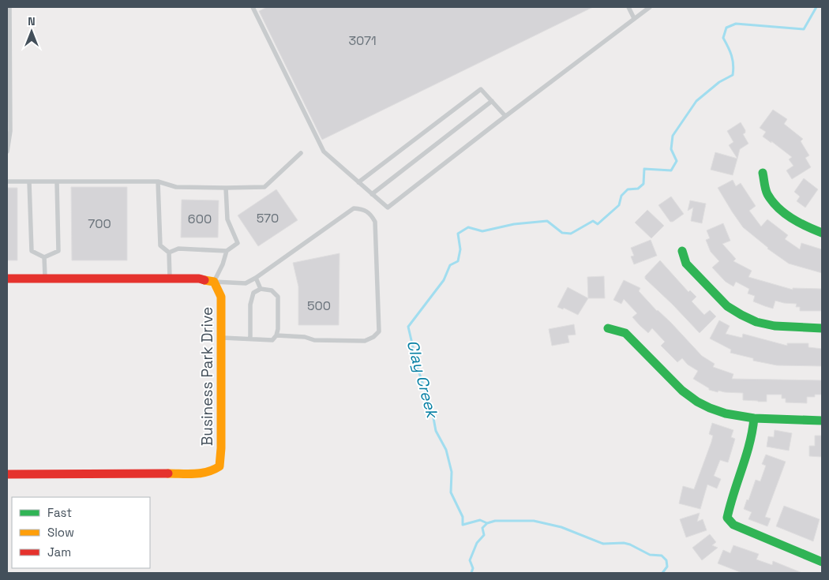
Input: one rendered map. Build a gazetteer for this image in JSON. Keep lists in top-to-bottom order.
{
  "streets": {
    "street": ["Business Park Drive"]
  },
  "water": ["Clay Creek"],
  "house_numbers": [
    "3071",
    "570",
    "600",
    "700",
    "500"
  ],
  "legend": ["Fast", "Slow", "Jam"],
  "north": "top"
}
